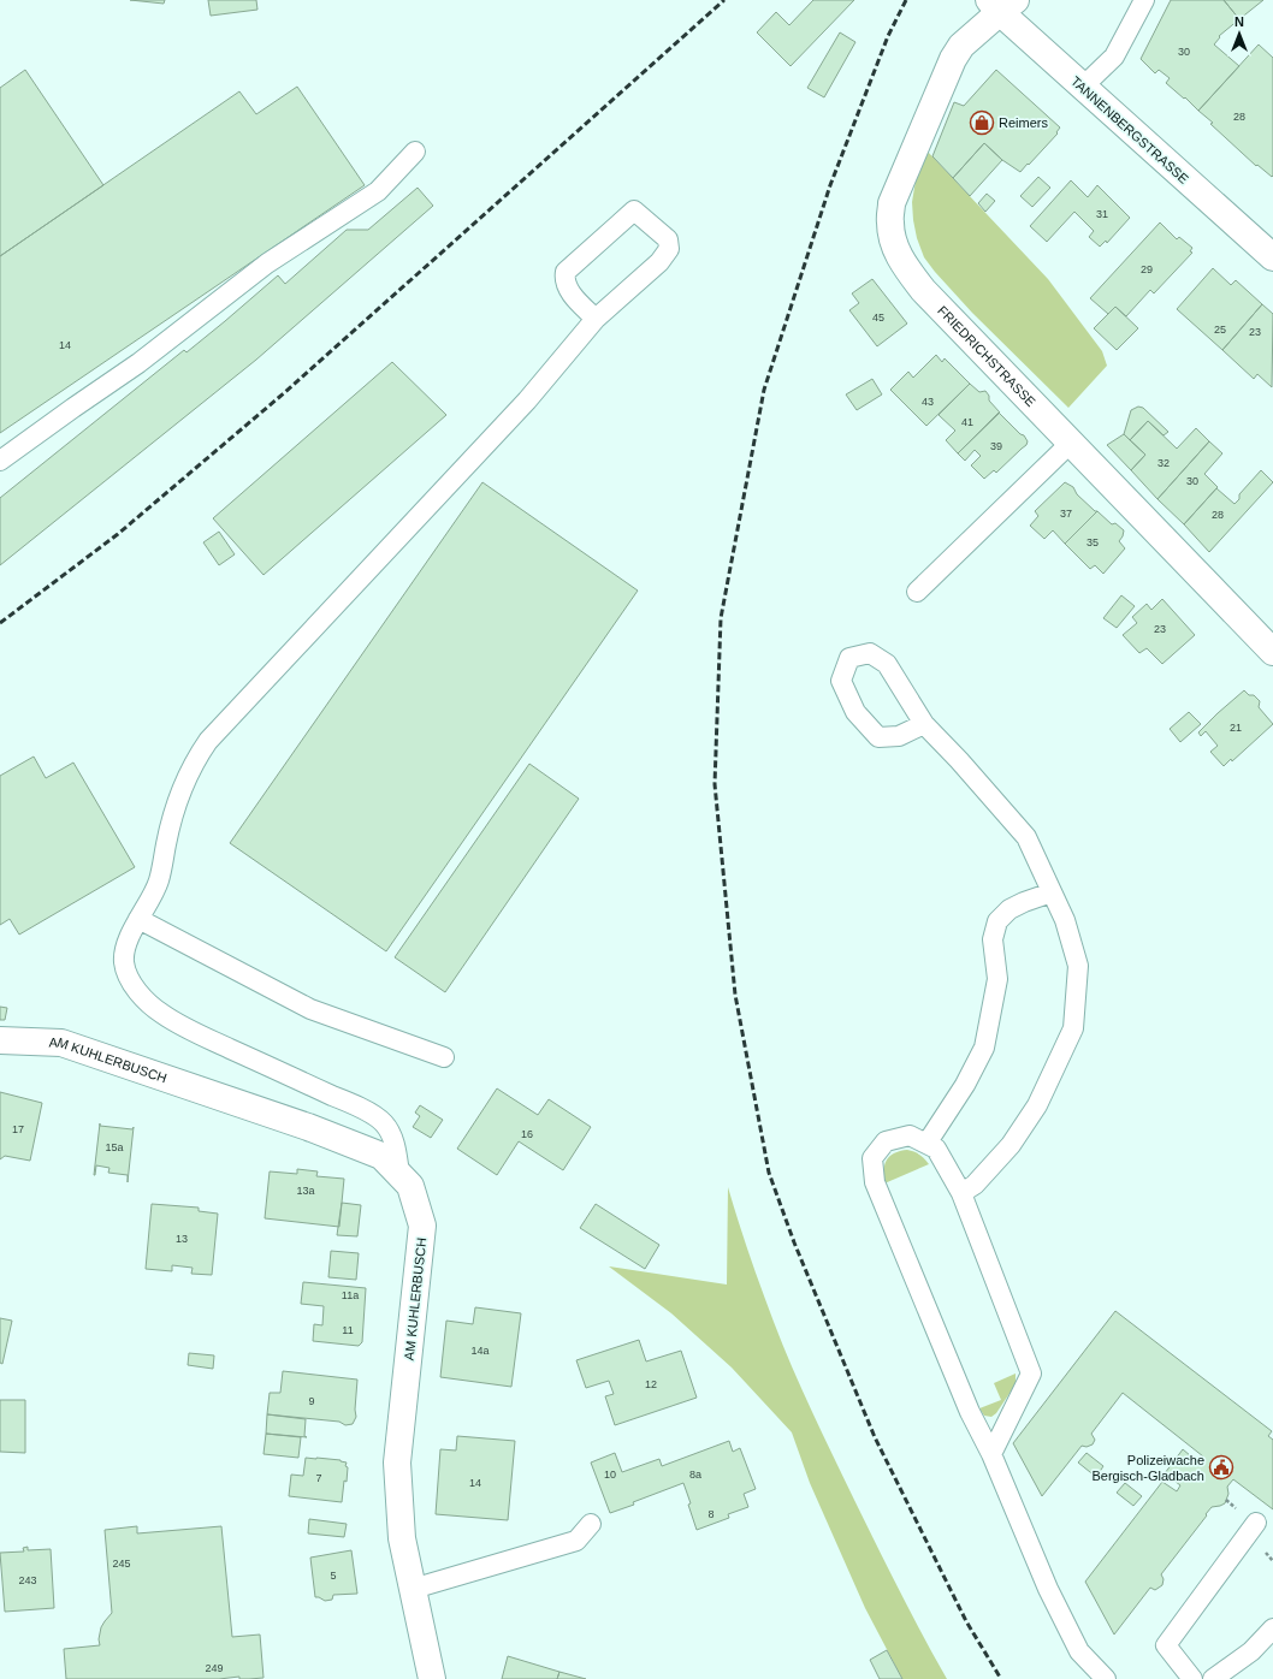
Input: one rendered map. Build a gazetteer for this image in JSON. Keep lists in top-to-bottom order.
{
  "streets": {
    "street": ["TANNENBERGSTRASSE", "FRIEDRICHSTRASSE", "AM KUHLERBUSCH"]
  },
  "crossings": [
    ["TANNENBERGSTRASSE", "FRIEDRICHSTRASSE"]
  ],
  "places": {
    "shop": ["Reimers"],
    "public building": ["Polizeiwache Bergisch-Gladbach"]
  },
  "house_numbers": [
    "30",
    "28",
    "31",
    "29",
    "45",
    "25",
    "23",
    "14",
    "43",
    "41",
    "39",
    "32",
    "30",
    "37",
    "28",
    "35",
    "23",
    "21",
    "17",
    "16",
    "15a",
    "13a",
    "13",
    "11a",
    "11",
    "14a",
    "12",
    "9",
    "10",
    "8a",
    "7",
    "14",
    "8",
    "245",
    "5",
    "243",
    "249"
  ],
  "north": "top"
}
